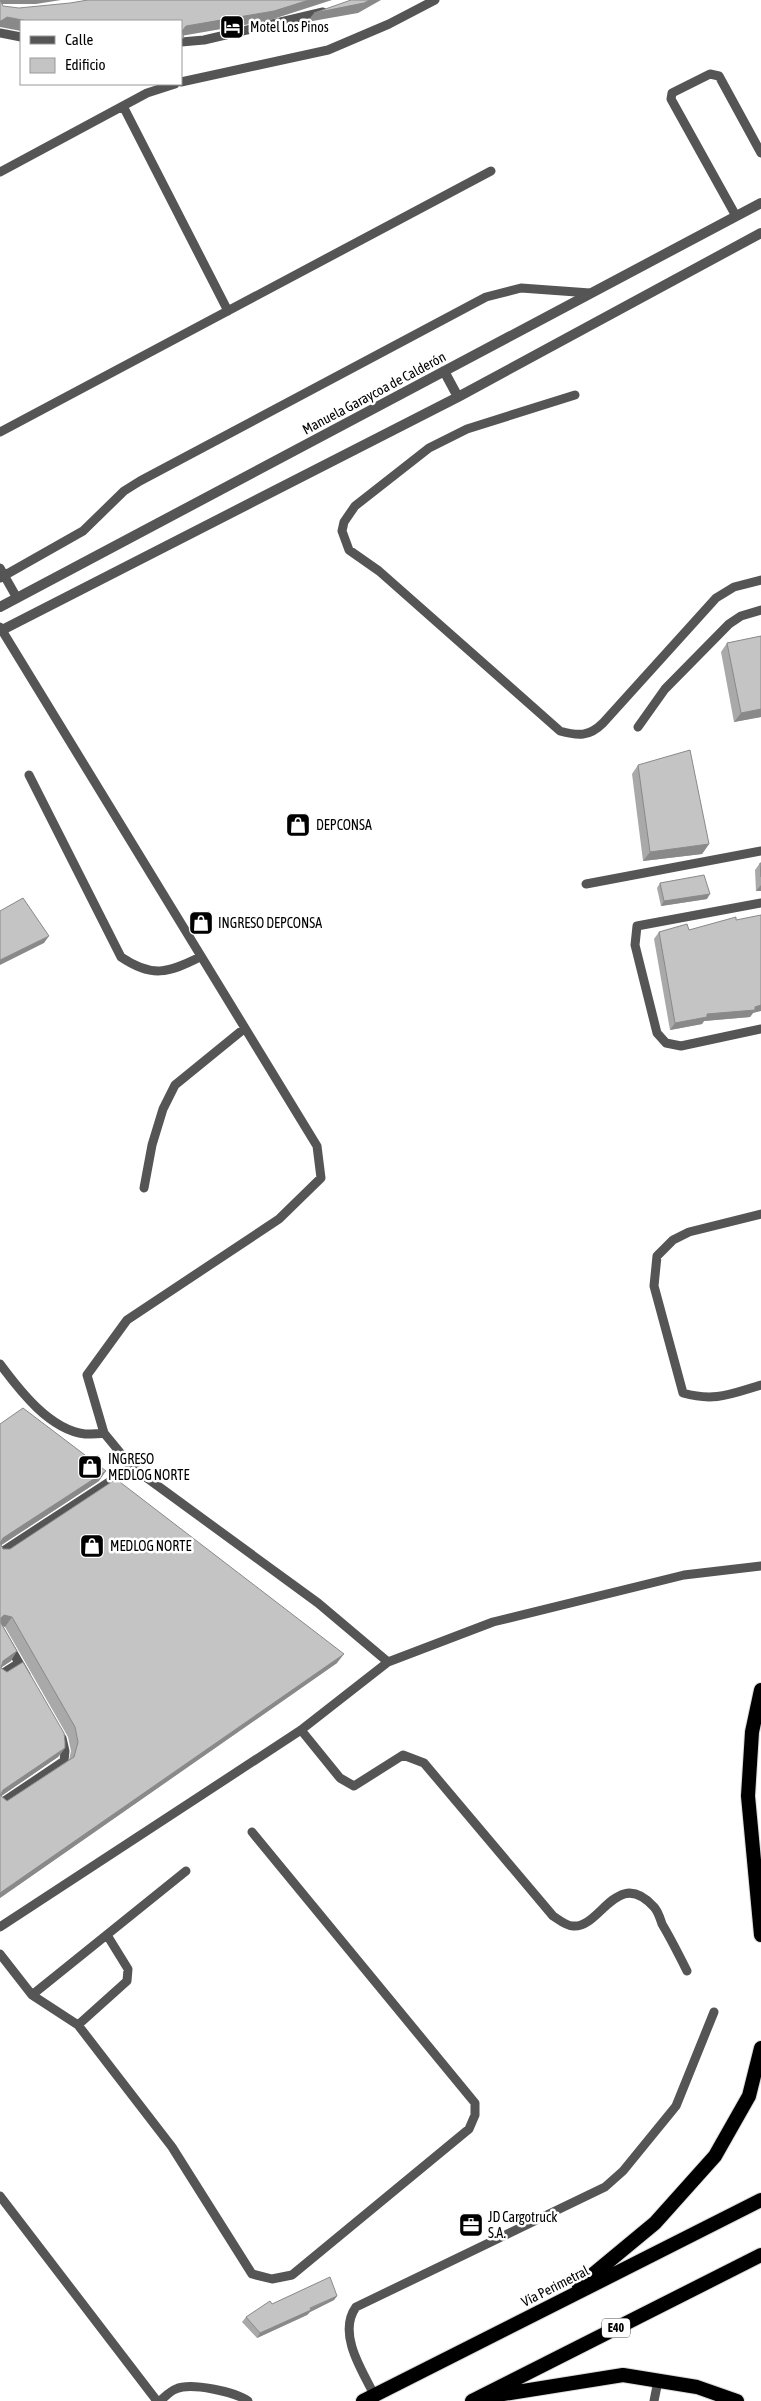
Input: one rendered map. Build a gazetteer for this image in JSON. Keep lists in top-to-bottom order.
{
  "streets": {
    "highway": ["Vía Perimetral", "E40"],
    "street": ["Manuela Garaycoa de Calderón"]
  },
  "places": {
    "hotel": ["Motel Los Pinos"],
    "shop": [
      "DEPCONSA",
      "INGRESO DEPCONSA",
      "INGRESO MEDLOG NORTE",
      "MEDLOG NORTE"
    ],
    "office": ["JD Cargotruck S.A."]
  },
  "legend": ["Calle", "Edificio"]
}
